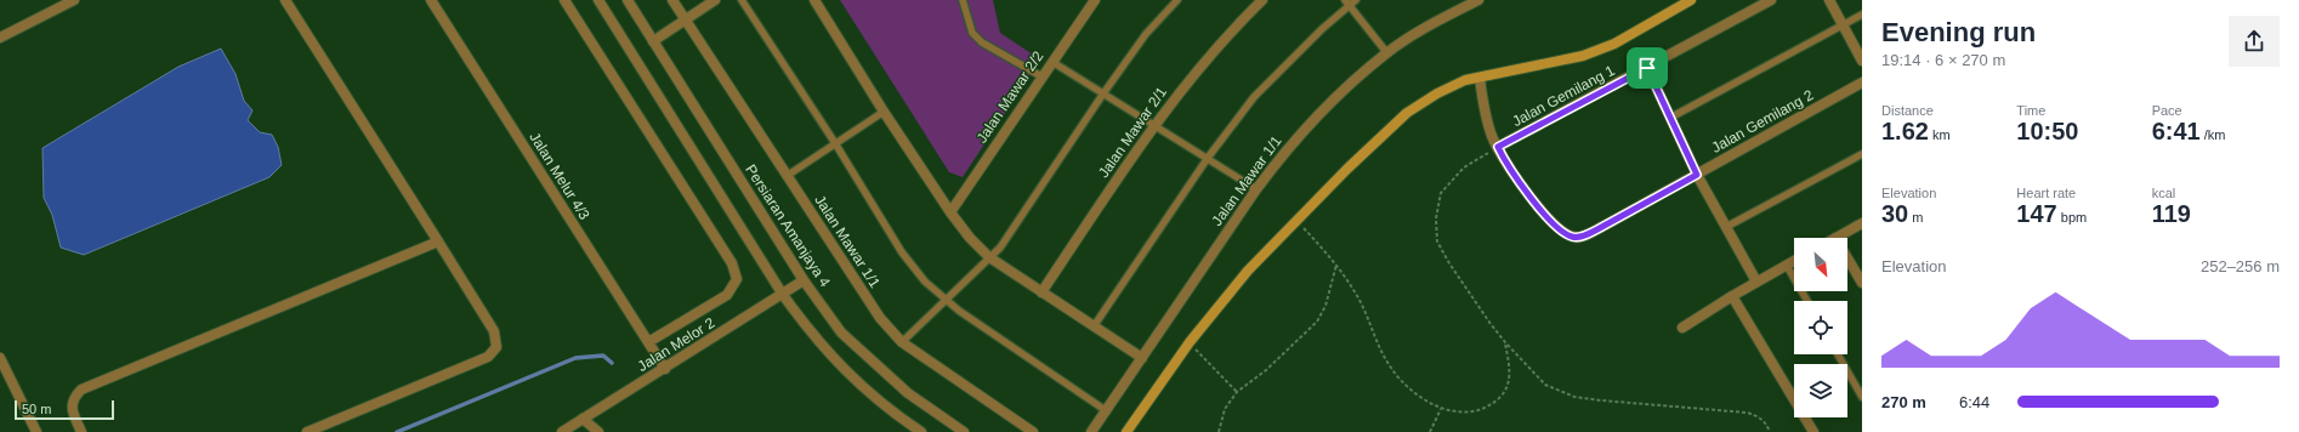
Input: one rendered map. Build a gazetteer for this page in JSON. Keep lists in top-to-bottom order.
{
  "streets": {
    "street": [
      "Jalan Gemilang 1",
      "Jalan Mawar 2/2",
      "Jalan Gemilang 2",
      "Jalan Mawar 2/1",
      "Jalan Melur 4/3",
      "Jalan Mawar 1/1",
      "Persiaran Amanjaya 4",
      "Jalan Melor 2"
    ]
  },
  "crossings": [
    ["Jalan Gemilang 1", "Jalan Gemilang 2"],
    ["Jalan Melur 4/3", "Jalan Melor 2"],
    ["Persiaran Amanjaya 4", "Jalan Melor 2"]
  ],
  "scale_bar": "50 m",
  "north": "bottom right",
  "page": {
    "heading": ["Evening run", "19:14 · 6 × 270 m"],
    "stats": [
      ["Distance", "1.62 km"],
      ["Time", "10:50"],
      ["Pace", "6:41 /km"],
      ["Elevation", "30 m"],
      ["Heart rate", "147 bpm"],
      ["kcal", "119"]
    ],
    "chart": ["Elevation", "252–256 m"],
    "list": [
      {
        "name": "270 m",
        "note": "6:44"
      }
    ],
    "scale": "50 m"
  }
}
